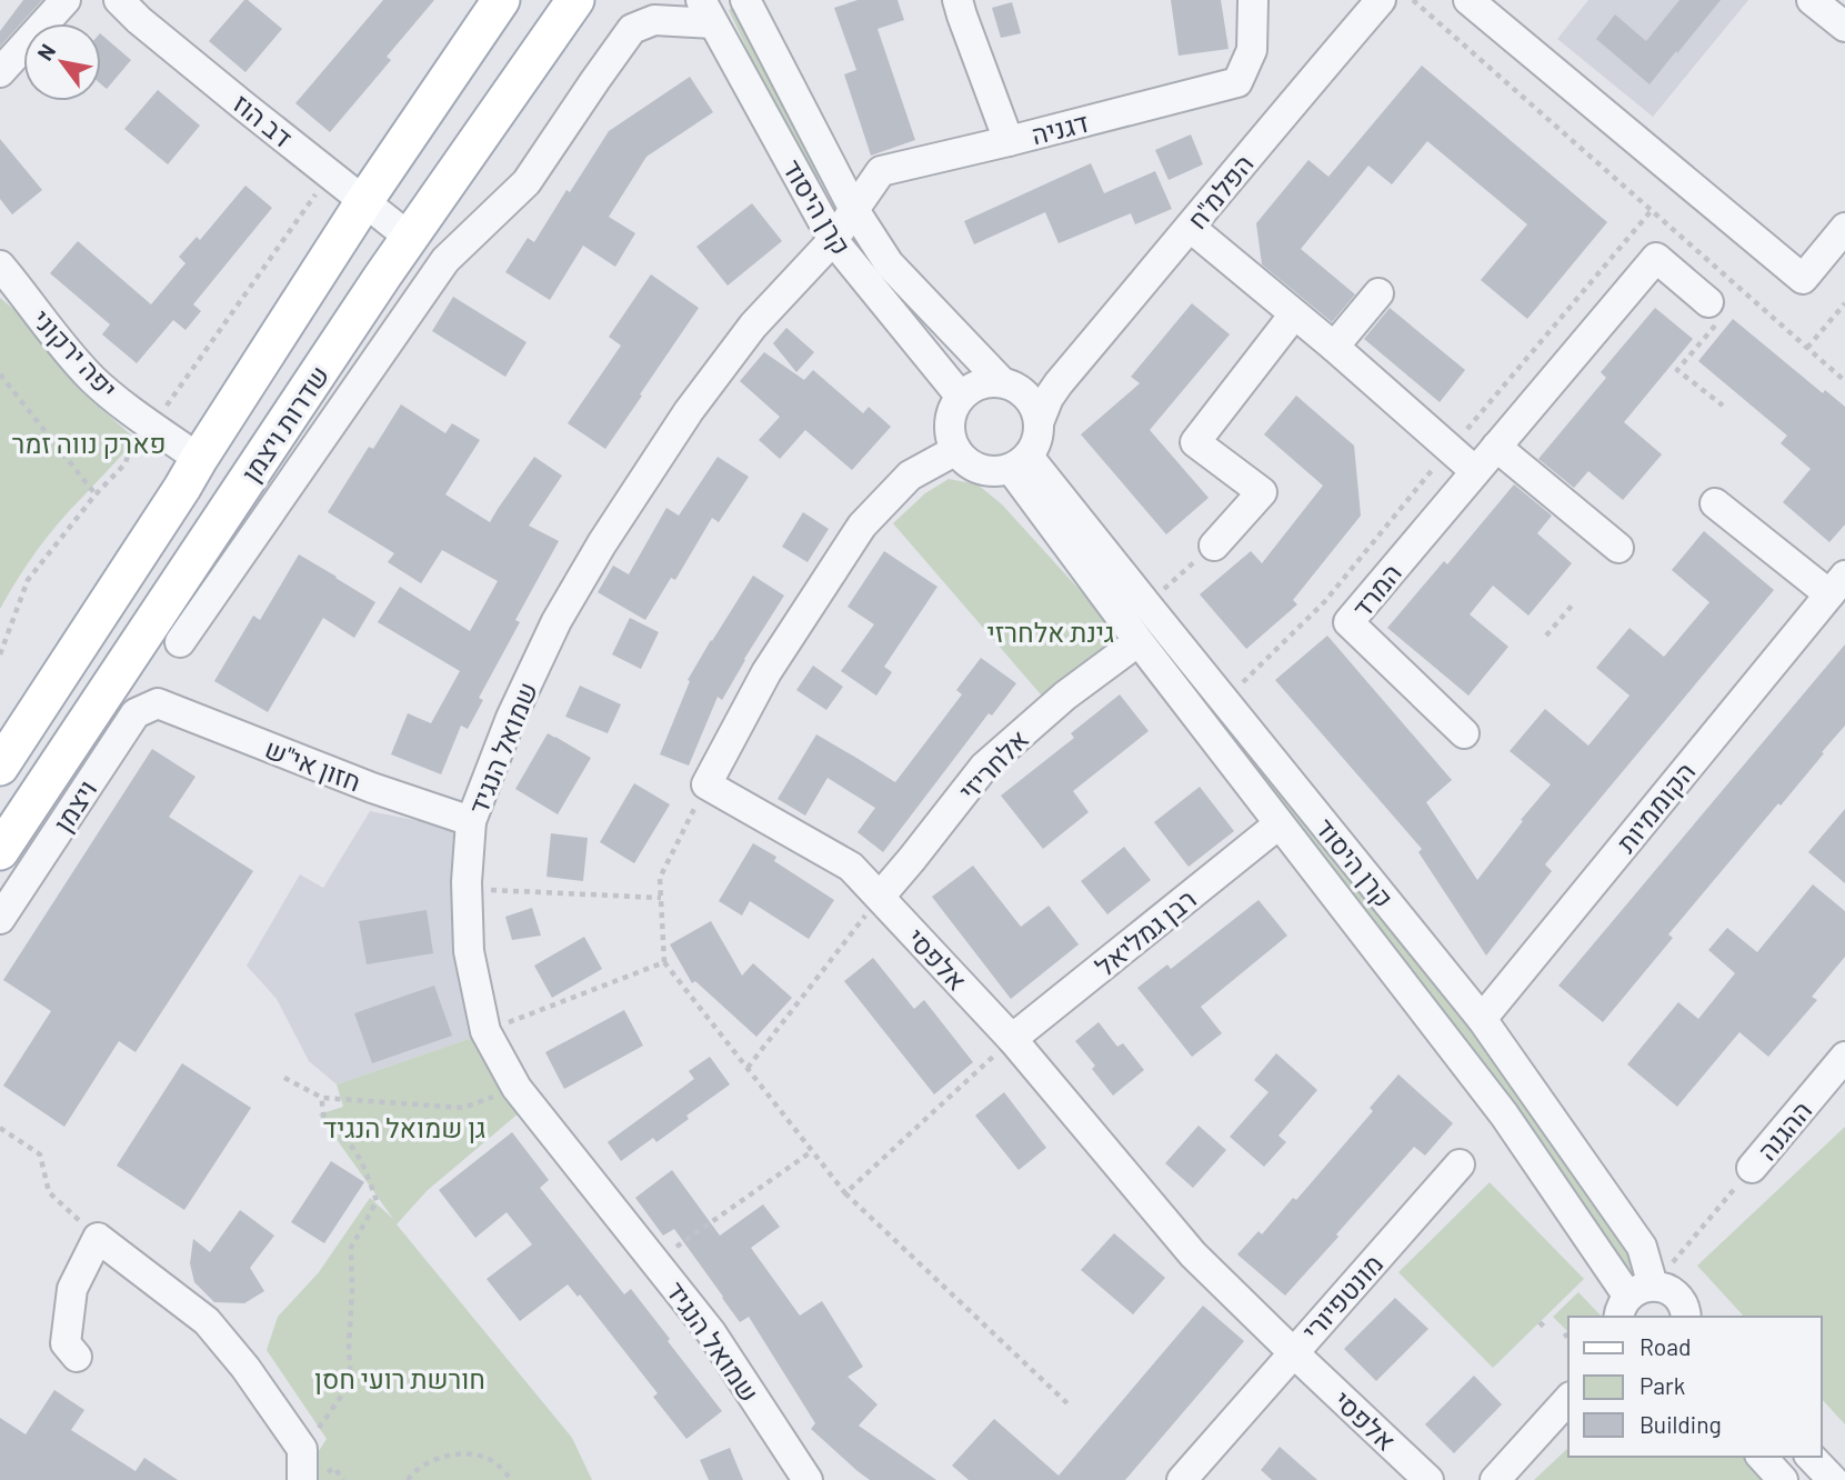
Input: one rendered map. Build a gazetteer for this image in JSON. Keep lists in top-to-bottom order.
{
  "streets": {
    "main road": ["שדרות ויצמן"],
    "street": [
      "דב הוז",
      "דגניה",
      "הפלמ\"ח",
      "קרן היסוד",
      "יפה ירקוני",
      "המרד",
      "שמואל הנגיד",
      "חזון אי\"ש",
      "אלחריזי",
      "ויצמן",
      "הקוממיות",
      "רבן גמליאל",
      "אלפסי",
      "ההגנה",
      "מונטפיורי"
    ]
  },
  "crossings": [
    ["דב הוז", "שדרות ויצמן"],
    ["דגניה", "קרן היסוד"],
    ["דגניה", "שמואל הנגיד"],
    ["הפלמ\"ח", "קרן היסוד"],
    ["קרן היסוד", "שמואל הנגיד"],
    ["קרן היסוד", "הקוממיות"],
    ["קרן היסוד", "רבן גמליאל"],
    ["יפה ירקוני", "שדרות ויצמן"],
    ["שמואל הנגיד", "חזון אי\"ש"],
    ["חזון אי\"ש", "ויצמן"],
    ["אלחריזי", "אלפסי"],
    ["רבן גמליאל", "אלפסי"],
    ["אלפסי", "מונטפיורי"]
  ],
  "parks": [
    "פארק נווה זמר",
    "גינת אלחרזי",
    "גן שמואל הנגיד",
    "חורשת רועי חסן"
  ],
  "legend": ["Road", "Park", "Building"],
  "north": "top left"
}
